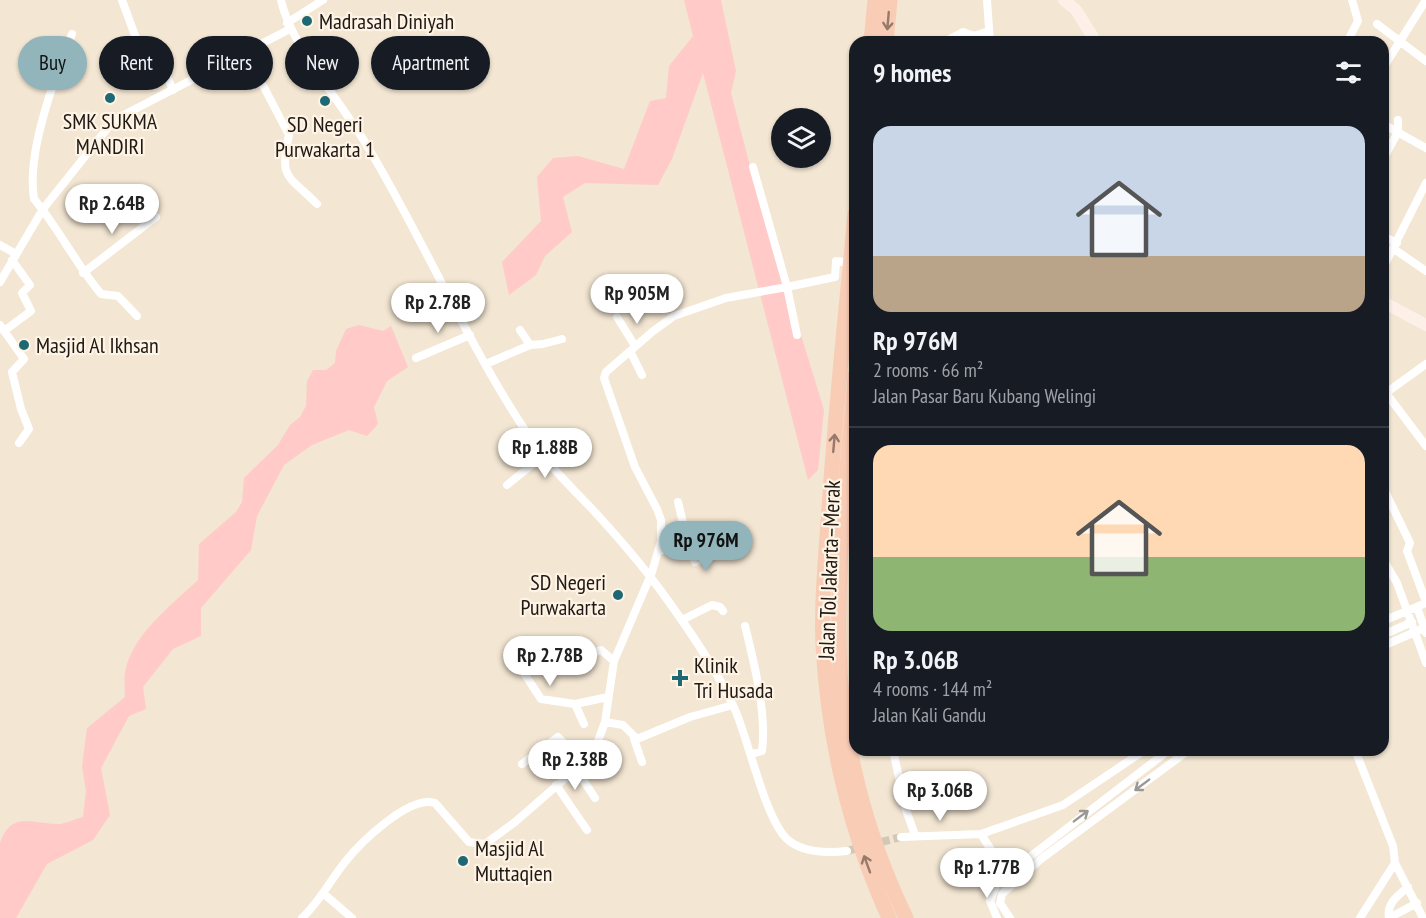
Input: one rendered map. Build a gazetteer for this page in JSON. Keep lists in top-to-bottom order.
{
  "streets": {
    "highway": ["Jalan Tol Jakarta–Merak"]
  },
  "places": {
    "other": [
      "Madrasah Diniyah",
      "SMK SUKMA MANDIRI",
      "SD Negeri Purwakarta 1",
      "Masjid Al Ikhsan",
      "SD Negeri Purwakarta",
      "Masjid Al Muttaqien"
    ],
    "health": ["Klinik Tri Husada"]
  },
  "page": {
    "chip": [
      "Buy",
      "Rent",
      "Filters",
      "New",
      "Apartment"
    ],
    "heading": "9 homes",
    "list": [
      {
        "name": "Rp 976M",
        "note": "2 rooms · 66 m² · Jalan Pasar Baru Kubang Welingi"
      },
      {
        "name": "Rp 3.06B",
        "note": "4 rooms · 144 m² · Jalan Kali Gandu"
      }
    ],
    "price": [
      "Rp 2.64B",
      "Rp 905M",
      "Rp 2.78B",
      "Rp 1.88B",
      "Rp 976M",
      "Rp 2.78B",
      "Rp 2.38B",
      "Rp 3.06B",
      "Rp 1.77B"
    ]
  }
}
